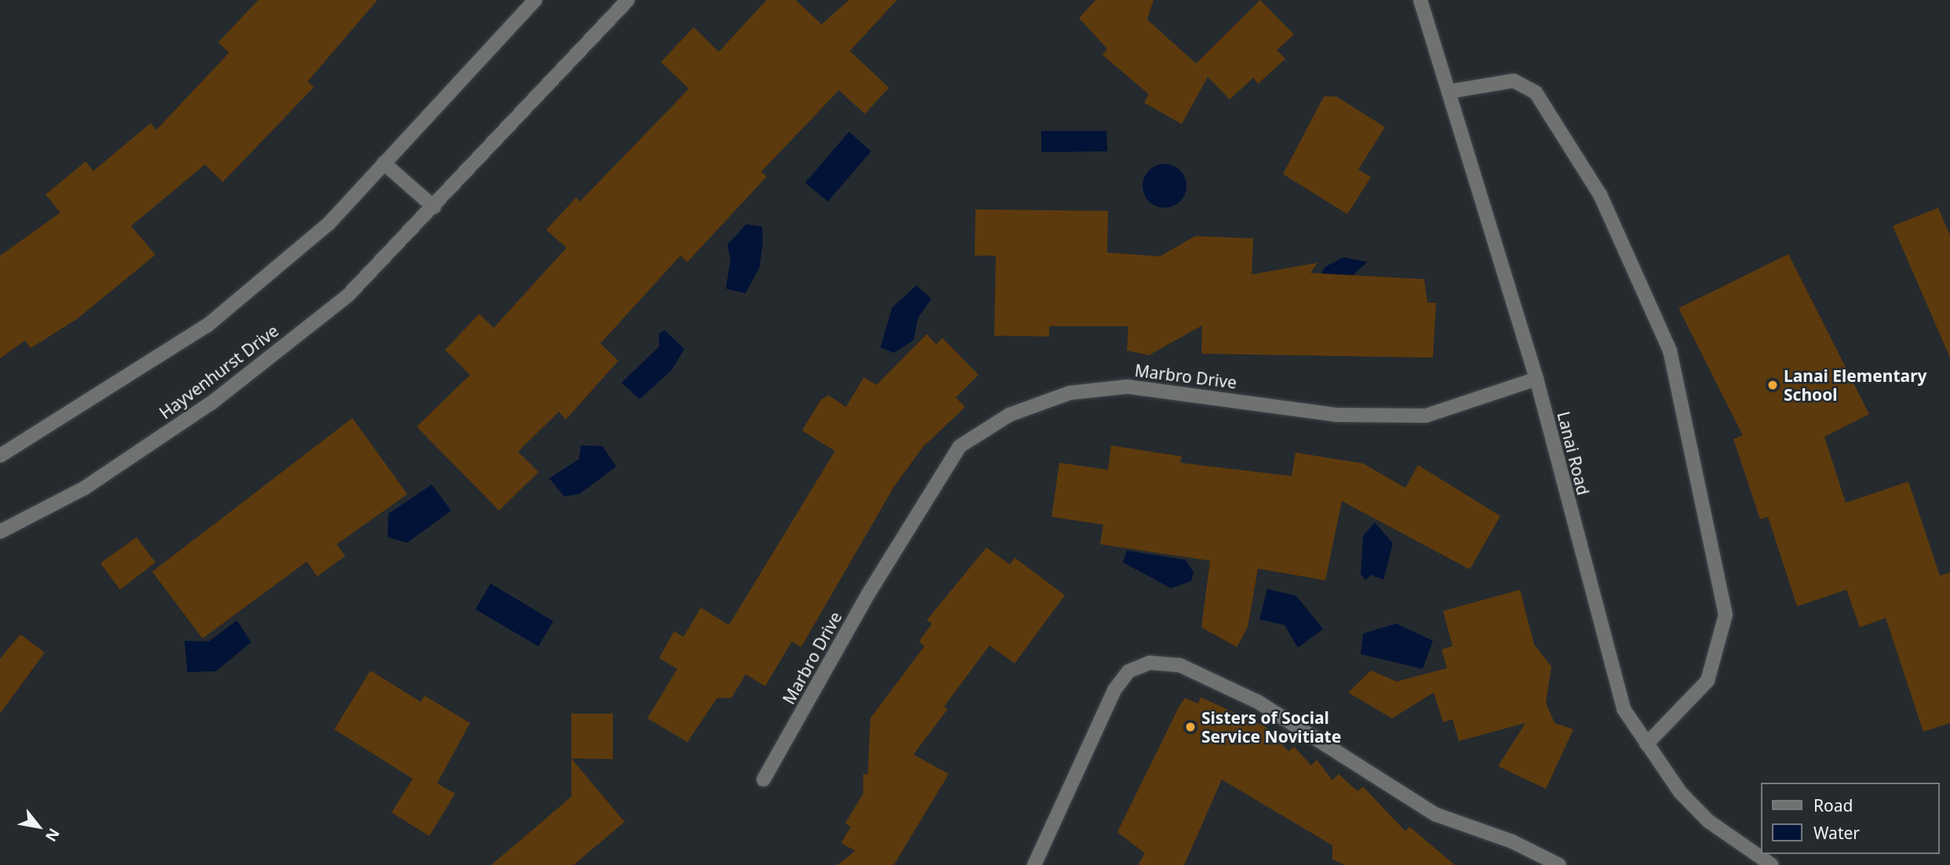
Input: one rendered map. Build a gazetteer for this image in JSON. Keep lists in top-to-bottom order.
{
  "streets": {
    "street": ["Hayvenhurst Drive", "Marbro Drive", "Lanai Road"]
  },
  "crossings": [
    ["Marbro Drive", "Lanai Road"]
  ],
  "places": ["Lanai Elementary School", "Sisters of Social Service Novitiate"],
  "legend": ["Road", "Water"],
  "north": "bottom right"
}
